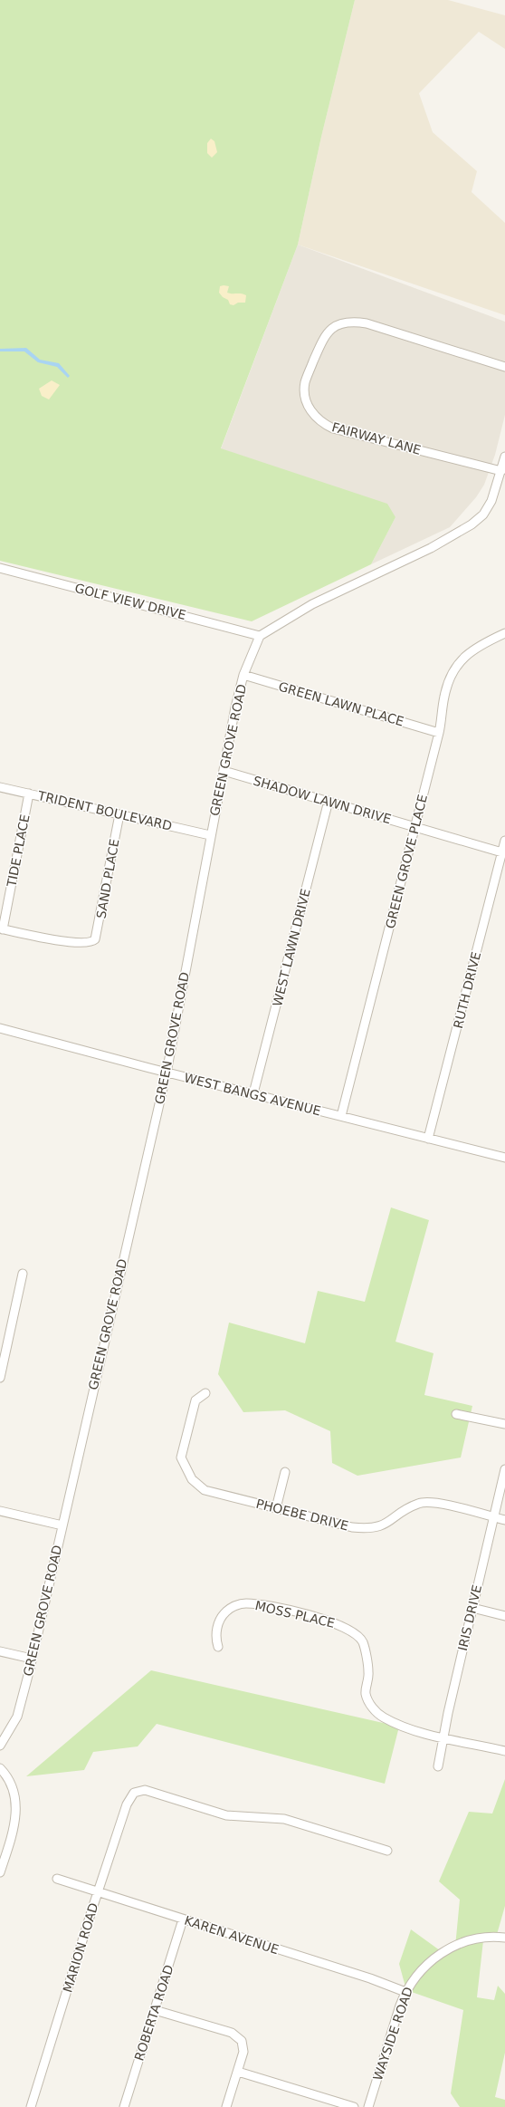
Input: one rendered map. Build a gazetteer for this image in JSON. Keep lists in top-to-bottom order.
{
  "streets": {
    "street": [
      "FAIRWAY LANE",
      "GOLF VIEW DRIVE",
      "GREEN LAWN PLACE",
      "GREEN GROVE ROAD",
      "SHADOW LAWN DRIVE",
      "TRIDENT BOULEVARD",
      "TIDE PLACE",
      "GREEN GROVE PLACE",
      "SAND PLACE",
      "WEST LAWN DRIVE",
      "RUTH DRIVE",
      "WEST BANGS AVENUE",
      "PHOEBE DRIVE",
      "MOSS PLACE",
      "IRIS DRIVE",
      "KAREN AVENUE",
      "MARION ROAD",
      "ROBERTA ROAD",
      "WAYSIDE ROAD"
    ]
  },
  "crossings": [
    ["GOLF VIEW DRIVE", "GREEN GROVE ROAD"],
    ["GREEN LAWN PLACE", "GREEN GROVE ROAD"],
    ["GREEN LAWN PLACE", "GREEN GROVE PLACE"],
    ["GREEN GROVE ROAD", "SHADOW LAWN DRIVE"],
    ["GREEN GROVE ROAD", "TRIDENT BOULEVARD"],
    ["GREEN GROVE ROAD", "WEST BANGS AVENUE"],
    ["SHADOW LAWN DRIVE", "GREEN GROVE PLACE"],
    ["SHADOW LAWN DRIVE", "WEST LAWN DRIVE"],
    ["SHADOW LAWN DRIVE", "RUTH DRIVE"],
    ["TRIDENT BOULEVARD", "TIDE PLACE"],
    ["TRIDENT BOULEVARD", "SAND PLACE"],
    ["TIDE PLACE", "SAND PLACE"],
    ["GREEN GROVE PLACE", "WEST BANGS AVENUE"],
    ["WEST LAWN DRIVE", "WEST BANGS AVENUE"],
    ["RUTH DRIVE", "WEST BANGS AVENUE"],
    ["PHOEBE DRIVE", "IRIS DRIVE"],
    ["MOSS PLACE", "IRIS DRIVE"],
    ["KAREN AVENUE", "MARION ROAD"],
    ["KAREN AVENUE", "ROBERTA ROAD"],
    ["KAREN AVENUE", "WAYSIDE ROAD"]
  ]
}
